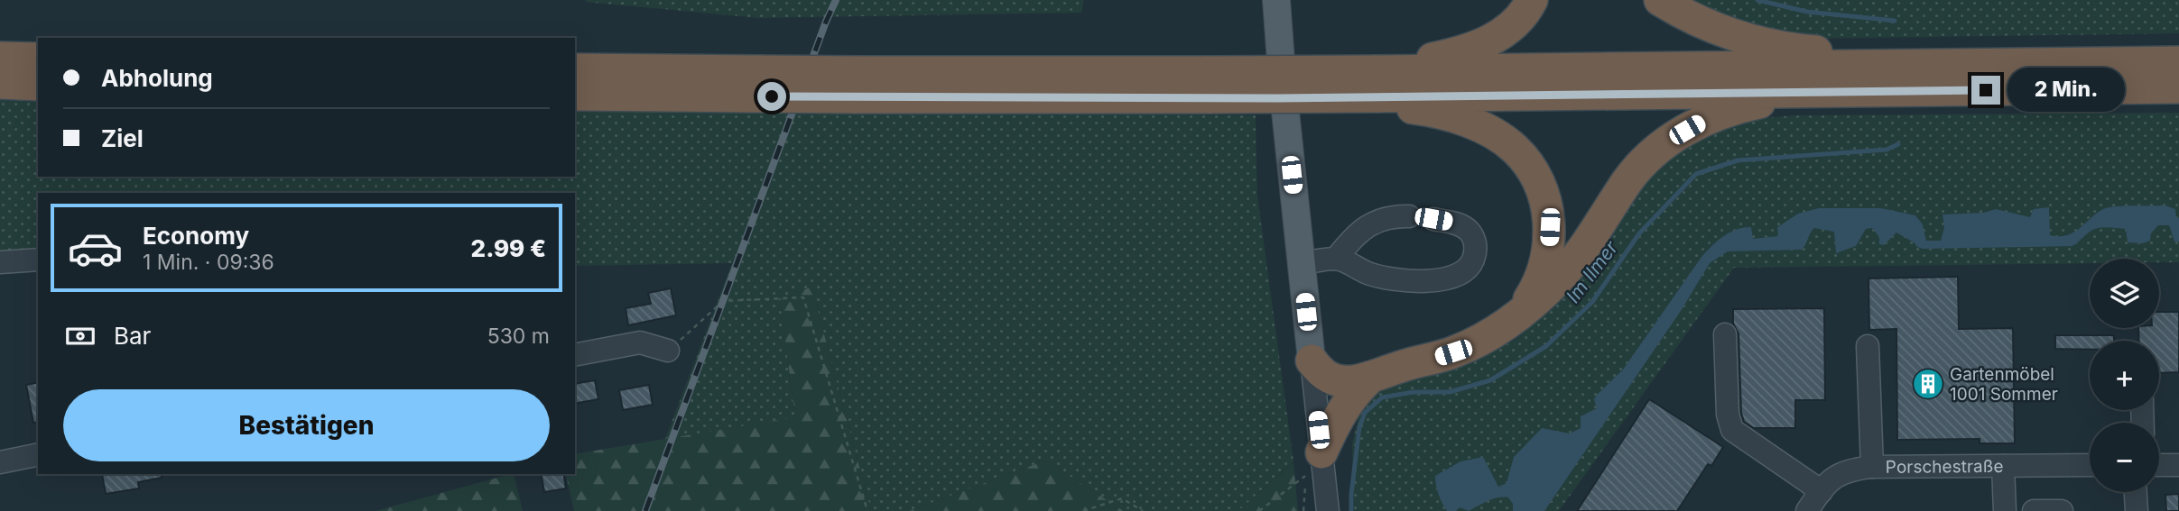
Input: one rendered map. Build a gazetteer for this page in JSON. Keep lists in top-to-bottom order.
{
  "streets": {
    "street": ["Porschestraße"]
  },
  "water": ["Im Ilmer"],
  "places": {
    "building": ["Gartenmöbel 1001 Sommer"]
  },
  "page": {
    "banner": ["Abholung", "Ziel"],
    "bubble": "2 Min.",
    "list": [
      {
        "name": "Economy",
        "note": "1 Min. · 09:36",
        "value": "2.99 €"
      }
    ],
    "map_buttons": ["+", "−"],
    "pay": ["Bar", "530 m"],
    "buttons": "Bestätigen"
  }
}
